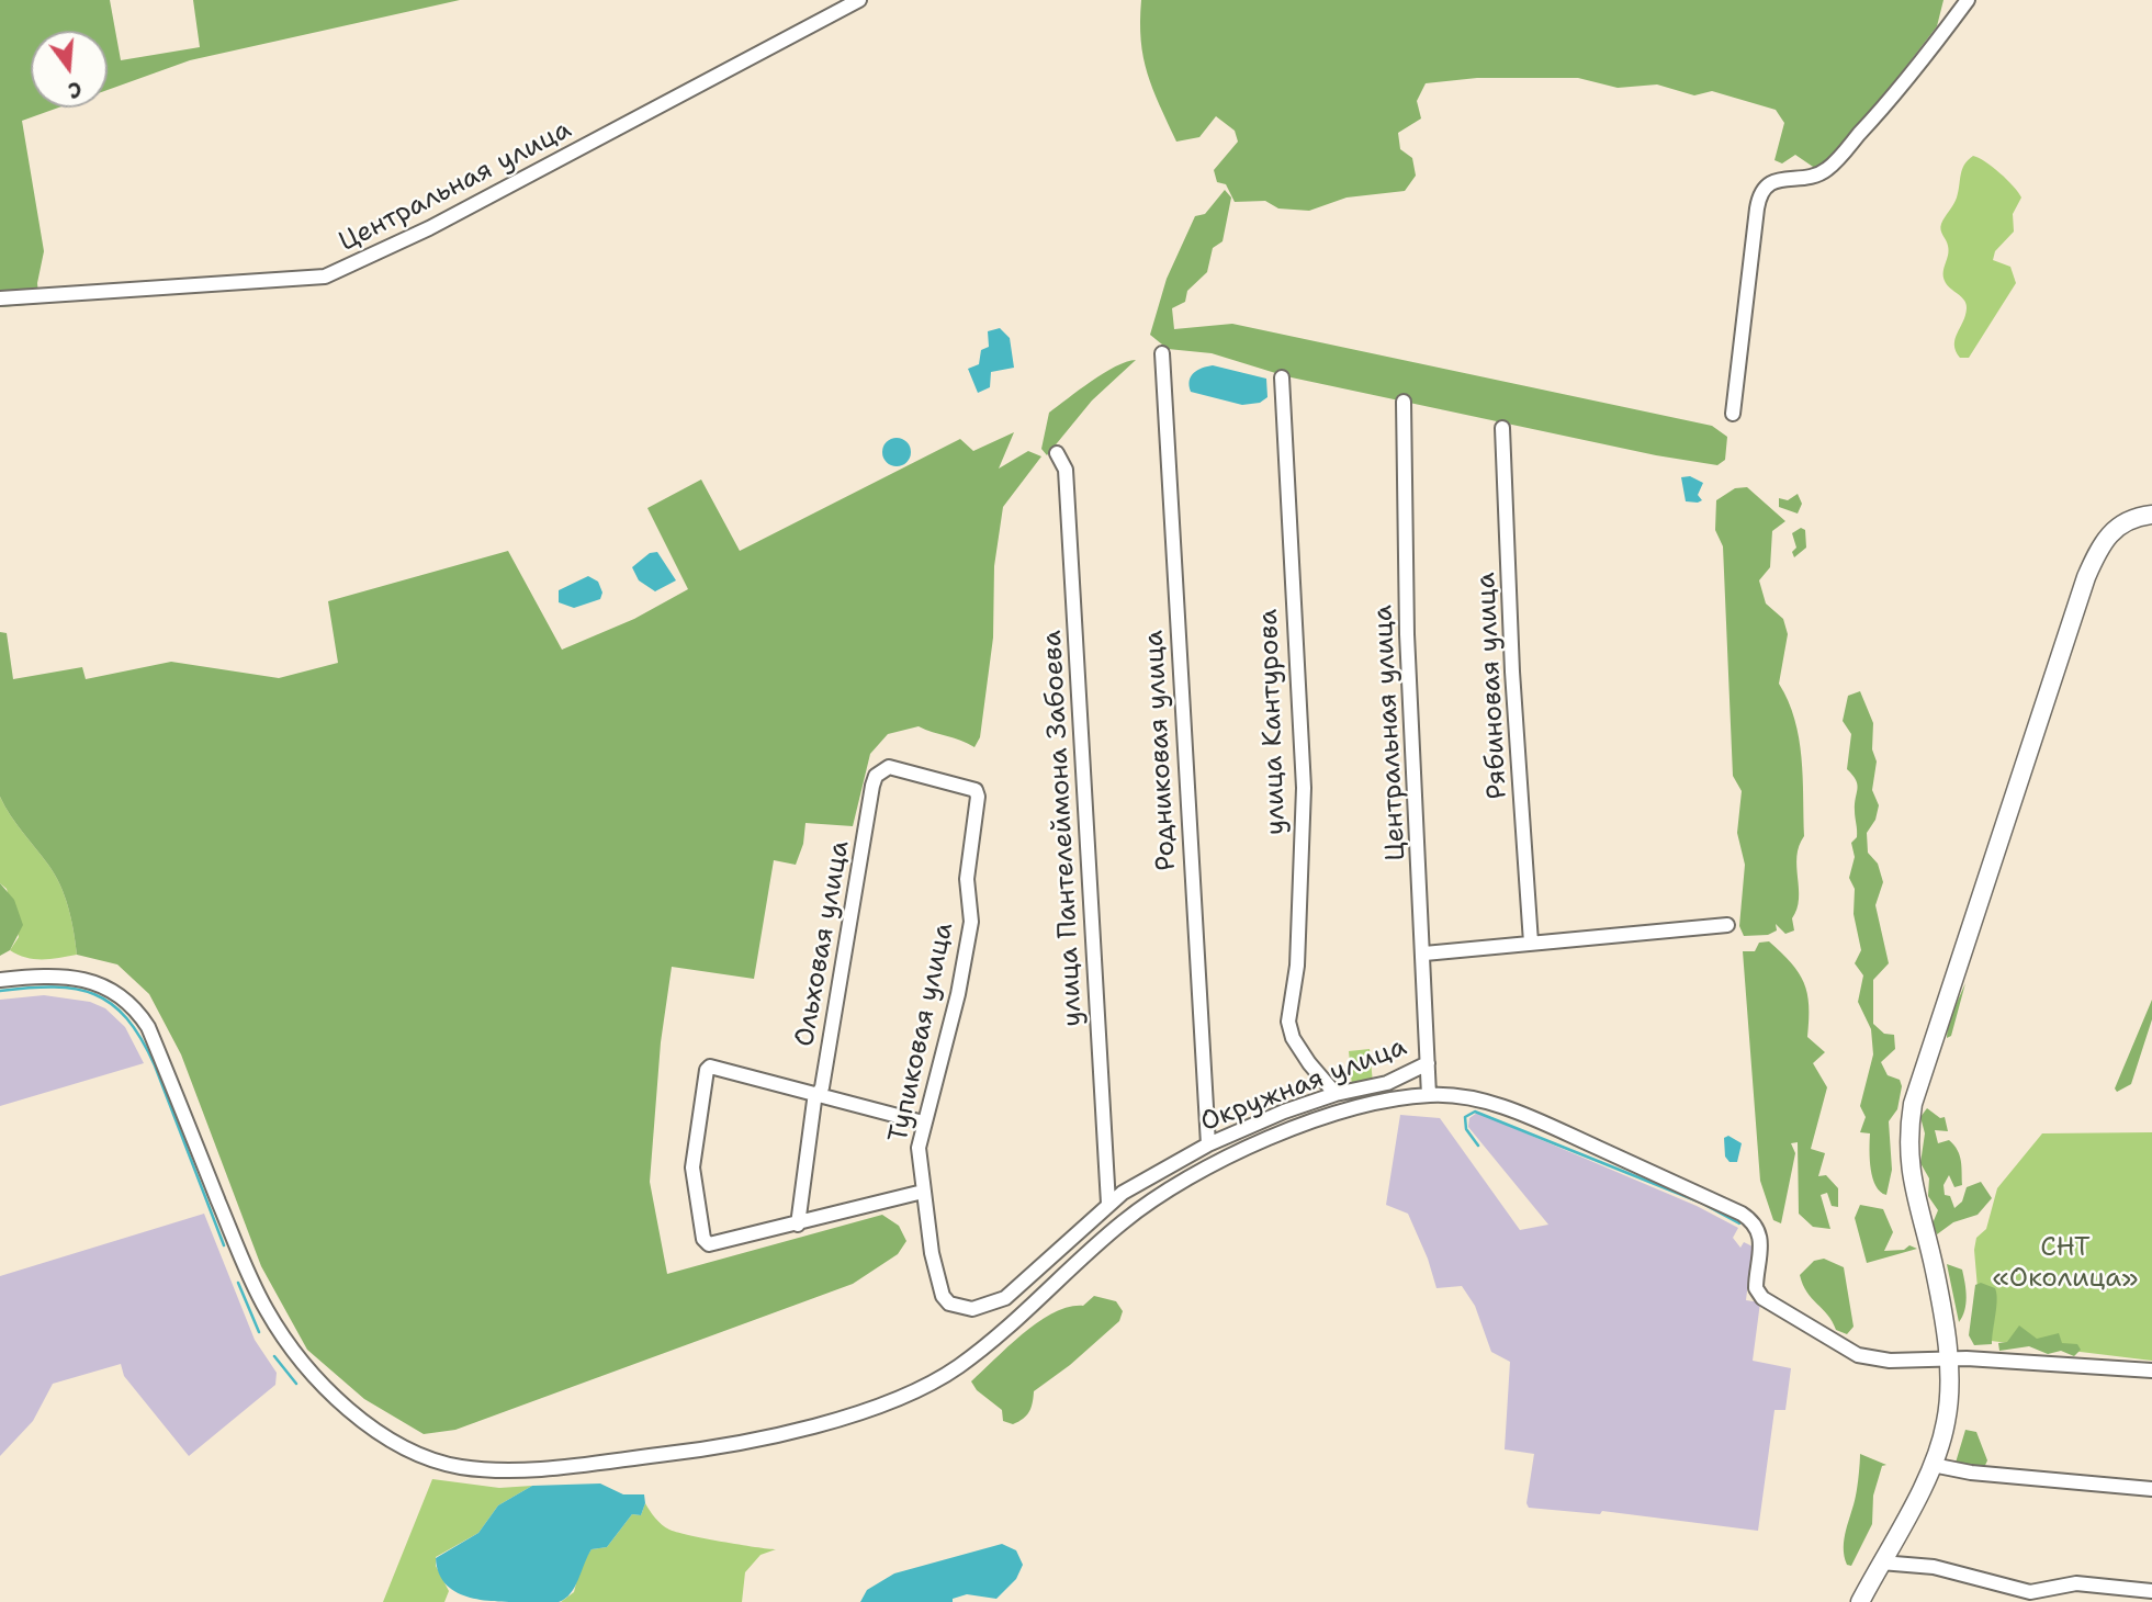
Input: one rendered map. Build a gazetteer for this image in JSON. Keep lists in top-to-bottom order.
{
  "streets": {
    "street": [
      "Центральная улица",
      "Рябиновая улица",
      "улица Кантурова",
      "Родниковая улица",
      "улица Пантелеймона Забоева",
      "Ольховая улица",
      "Тупиковая улица",
      "Окружная улица"
    ]
  },
  "crossings": [
    ["Центральная улица", "Окружная улица"],
    ["улица Кантурова", "Окружная улица"],
    ["Родниковая улица", "Окружная улица"],
    ["улица Пантелеймона Забоева", "Окружная улица"],
    ["Ольховая улица", "Тупиковая улица"],
    ["Тупиковая улица", "Окружная улица"]
  ],
  "parks": ["СНТ «Околица»"],
  "north": "bottom"
}
